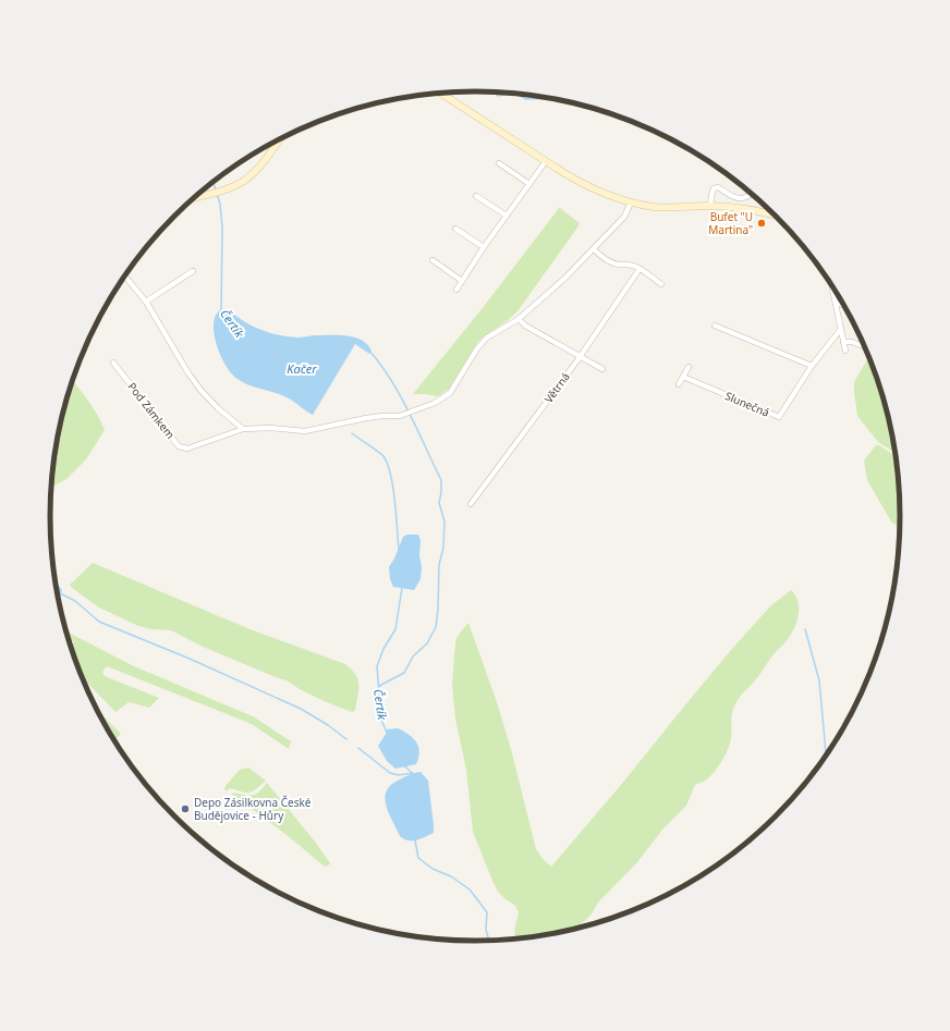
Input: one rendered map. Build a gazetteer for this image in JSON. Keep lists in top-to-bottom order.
{
  "streets": {
    "street": ["Větrná", "Slunečná", "Pod Zámkem"]
  },
  "water": ["Čertík", "Kačer"],
  "places": ["Bufet \"U Martina\"", "Depo Zásilkovna České Budějovice - Hůry"]
}
